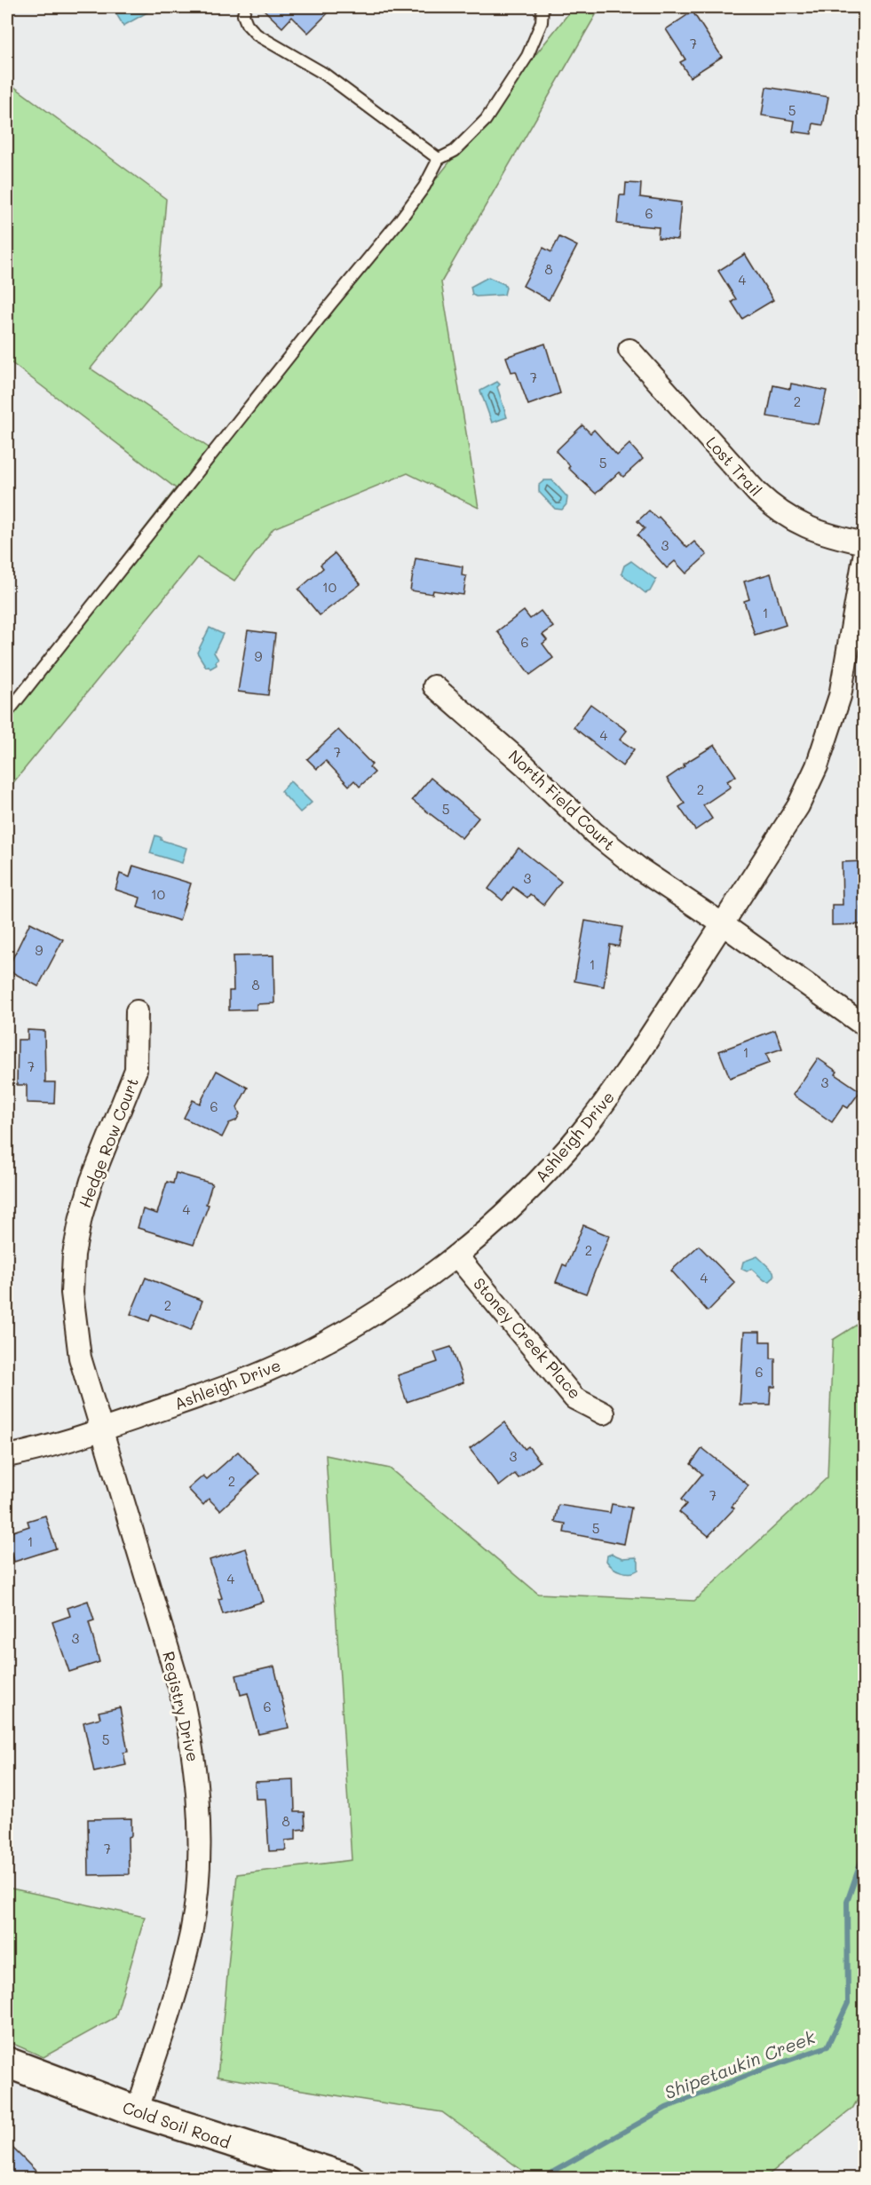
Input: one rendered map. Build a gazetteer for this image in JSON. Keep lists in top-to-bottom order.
{
  "streets": {
    "street": [
      "Lost Trail",
      "North Field Court",
      "Ashleigh Drive",
      "Hedge Row Court",
      "Stoney Creek Place",
      "Registry Drive",
      "Cold Soil Road"
    ]
  },
  "crossings": [
    ["North Field Court", "Ashleigh Drive"],
    ["Ashleigh Drive", "Hedge Row Court"],
    ["Ashleigh Drive", "Stoney Creek Place"],
    ["Ashleigh Drive", "Registry Drive"],
    ["Hedge Row Court", "Registry Drive"],
    ["Registry Drive", "Cold Soil Road"]
  ],
  "water": ["Shipetaukin Creek"],
  "house_numbers": [
    "7",
    "5",
    "6",
    "8",
    "4",
    "7",
    "2",
    "5",
    "3",
    "10",
    "1",
    "6",
    "9",
    "4",
    "7",
    "2",
    "5",
    "3",
    "10",
    "9",
    "1",
    "8",
    "1",
    "7",
    "3",
    "6",
    "4",
    "2",
    "4",
    "2",
    "6",
    "3",
    "2",
    "7",
    "5",
    "1",
    "4",
    "3",
    "6",
    "5",
    "8",
    "7"
  ]
}
